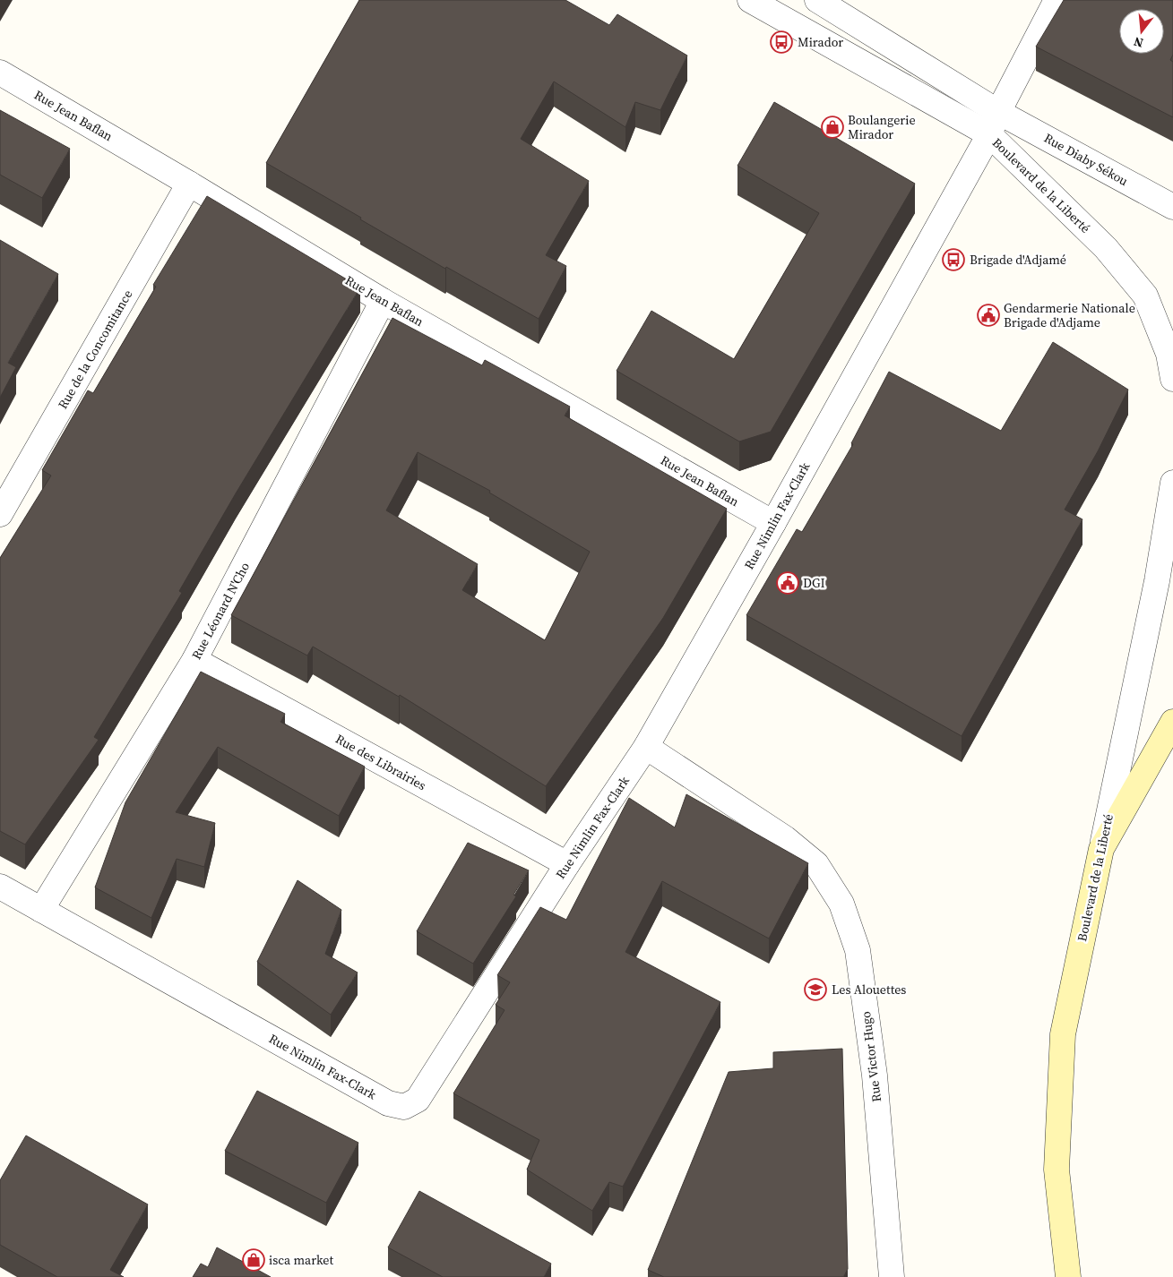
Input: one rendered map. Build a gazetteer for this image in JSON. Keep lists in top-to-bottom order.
{
  "streets": {
    "main road": ["Boulevard de la Liberté"],
    "street": [
      "Rue Jean Baflan",
      "Rue Diaby Sékou",
      "Rue de la Concomitance",
      "Rue Nimlin Fax-Clark",
      "Rue Léonard N'Cho",
      "Rue des Librairies",
      "Rue Victor Hugo"
    ]
  },
  "crossings": [
    ["Rue Jean Baflan", "Rue de la Concomitance"],
    ["Rue Jean Baflan", "Rue Nimlin Fax-Clark"],
    ["Rue Jean Baflan", "Rue Léonard N'Cho"],
    ["Rue Diaby Sékou", "Rue Nimlin Fax-Clark"],
    ["Boulevard de la Liberté", "Rue Nimlin Fax-Clark"],
    ["Rue Nimlin Fax-Clark", "Rue Léonard N'Cho"],
    ["Rue Nimlin Fax-Clark", "Rue des Librairies"],
    ["Rue Nimlin Fax-Clark", "Rue Victor Hugo"],
    ["Rue Léonard N'Cho", "Rue des Librairies"]
  ],
  "places": {
    "bus stop": ["Mirador", "Brigade d'Adjamé"],
    "shop": ["Boulangerie Mirador", "isca market"],
    "public building": ["Gendarmerie Nationale Brigade d'Adjame", "DGI"],
    "school or university": ["Les Alouettes"]
  },
  "north": "bottom"
}
